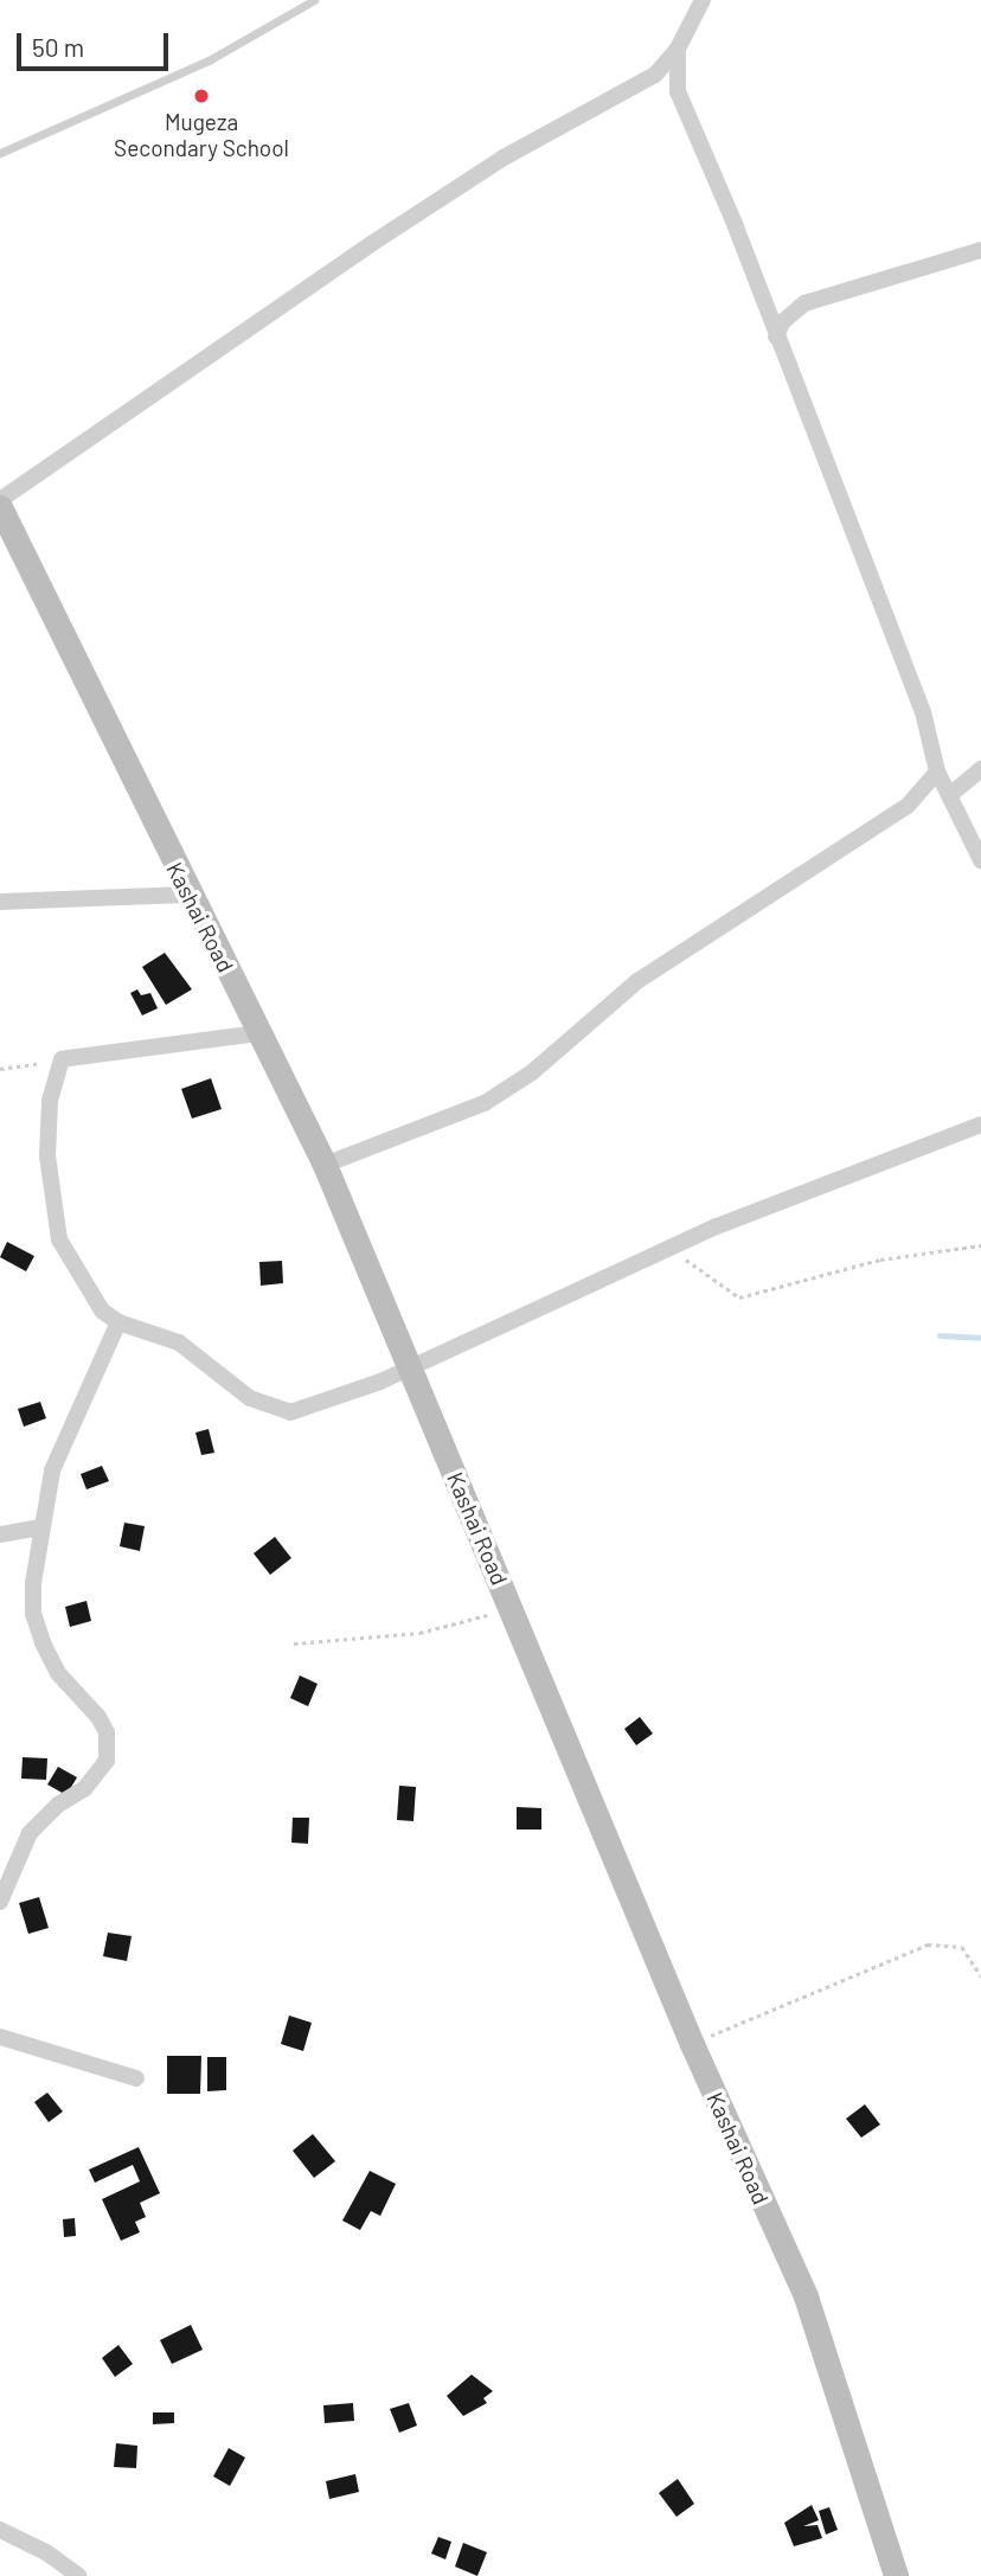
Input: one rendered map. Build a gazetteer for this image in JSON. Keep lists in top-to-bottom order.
{
  "streets": {
    "street": ["Kashai Road"]
  },
  "places": ["Mugeza Secondary School"],
  "scale_bar": "50 m"
}
